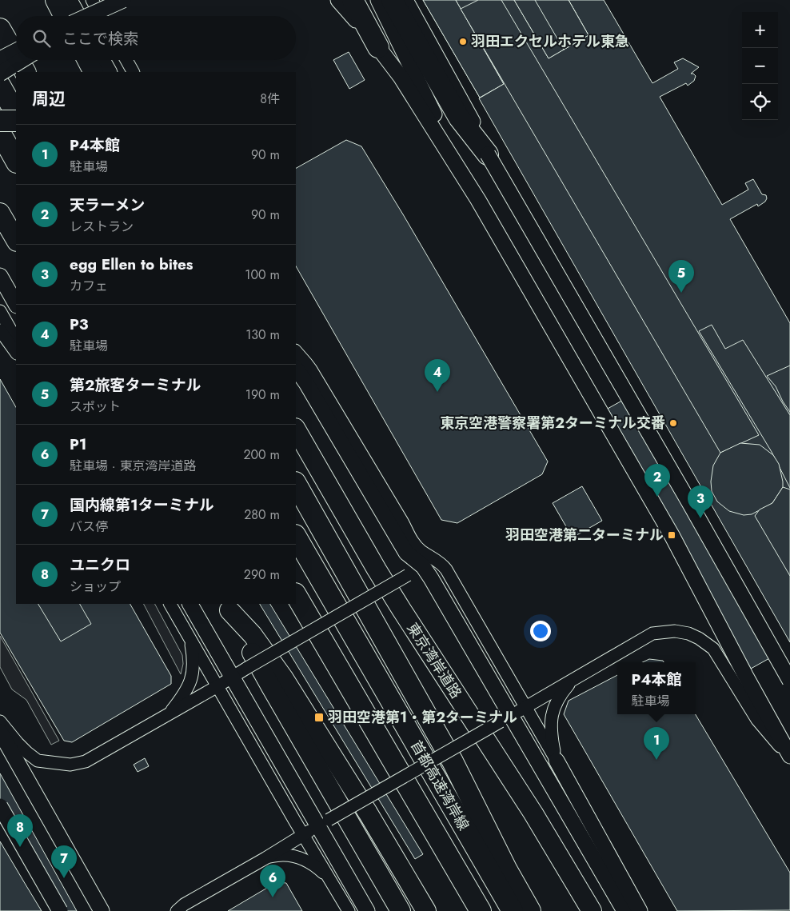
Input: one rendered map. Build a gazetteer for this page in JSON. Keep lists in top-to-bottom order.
{
  "streets": {
    "highway": ["東京湾岸道路", "首都高速湾岸線"]
  },
  "places": {
    "other": ["羽田エクセルホテル東急", "東京空港警察署第2ターミナル交番"],
    "transit": ["羽田空港第二ターミナル", "羽田空港第1・第2ターミナル"]
  },
  "page": {
    "map_buttons": ["+", "−"],
    "search": "ここで検索",
    "heading": ["周辺", "8件"],
    "list": [
      {
        "mark": "1",
        "name": "P4本館",
        "note": "駐車場",
        "value": "90 m"
      },
      {
        "mark": "2",
        "name": "天ラーメン",
        "note": "レストラン",
        "value": "90 m"
      },
      {
        "mark": "3",
        "name": "egg Ellen to bites",
        "note": "カフェ",
        "value": "100 m"
      },
      {
        "mark": "4",
        "name": "P3",
        "note": "駐車場",
        "value": "130 m"
      },
      {
        "mark": "5",
        "name": "第2旅客ターミナル",
        "note": "スポット",
        "value": "190 m"
      },
      {
        "mark": "6",
        "name": "P1",
        "note": "駐車場 · 東京湾岸道路",
        "value": "200 m"
      },
      {
        "mark": "7",
        "name": "国内線第1ターミナル",
        "note": "バス停",
        "value": "280 m"
      },
      {
        "mark": "8",
        "name": "ユニクロ",
        "note": "ショップ",
        "value": "290 m"
      }
    ],
    "pins": [
      "5",
      "4",
      "2",
      "3",
      "1",
      "8",
      "7",
      "6"
    ],
    "popup": ["P4本館", "駐車場"]
  }
}
